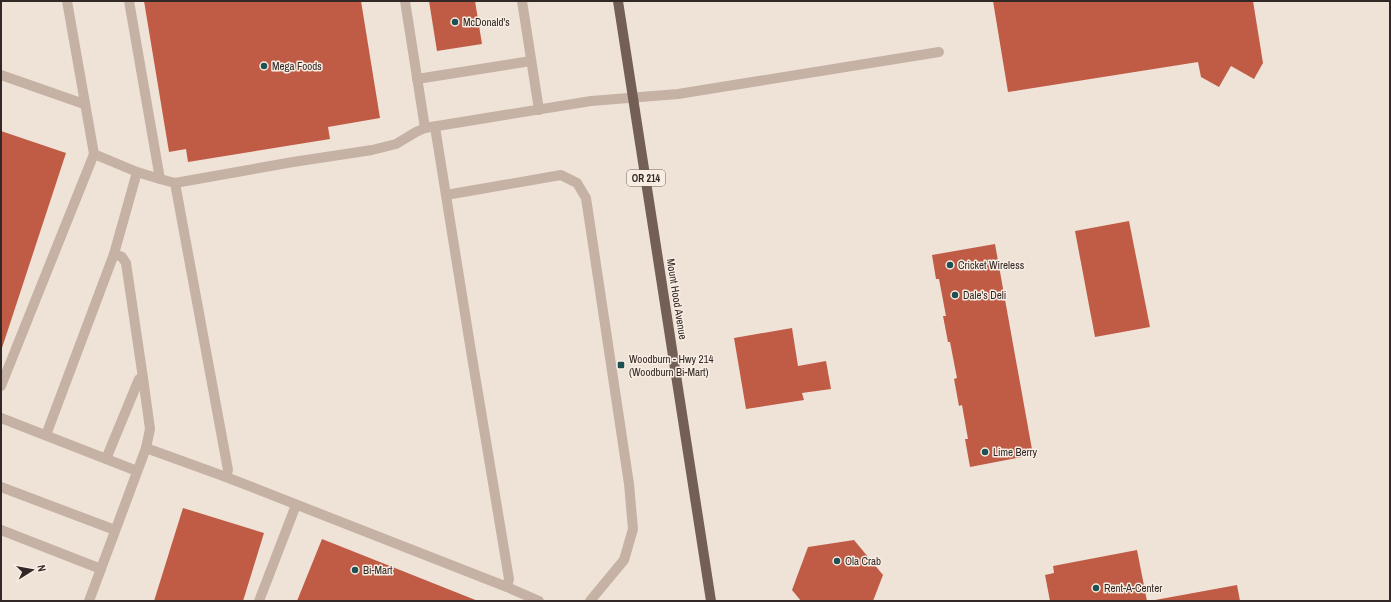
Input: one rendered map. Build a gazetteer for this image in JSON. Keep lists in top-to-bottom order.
{
  "streets": {
    "main road": ["OR 214", "Mount Hood Avenue"]
  },
  "places": {
    "other": [
      "McDonald's",
      "Mega Foods",
      "Cricket Wireless",
      "Dale's Deli",
      "Lime Berry",
      "Ola Crab",
      "Bi-Mart",
      "Rent-A-Center"
    ],
    "transit": ["Woodburn - Hwy 214 (Woodburn Bi-Mart)"]
  },
  "north": "right"
}
